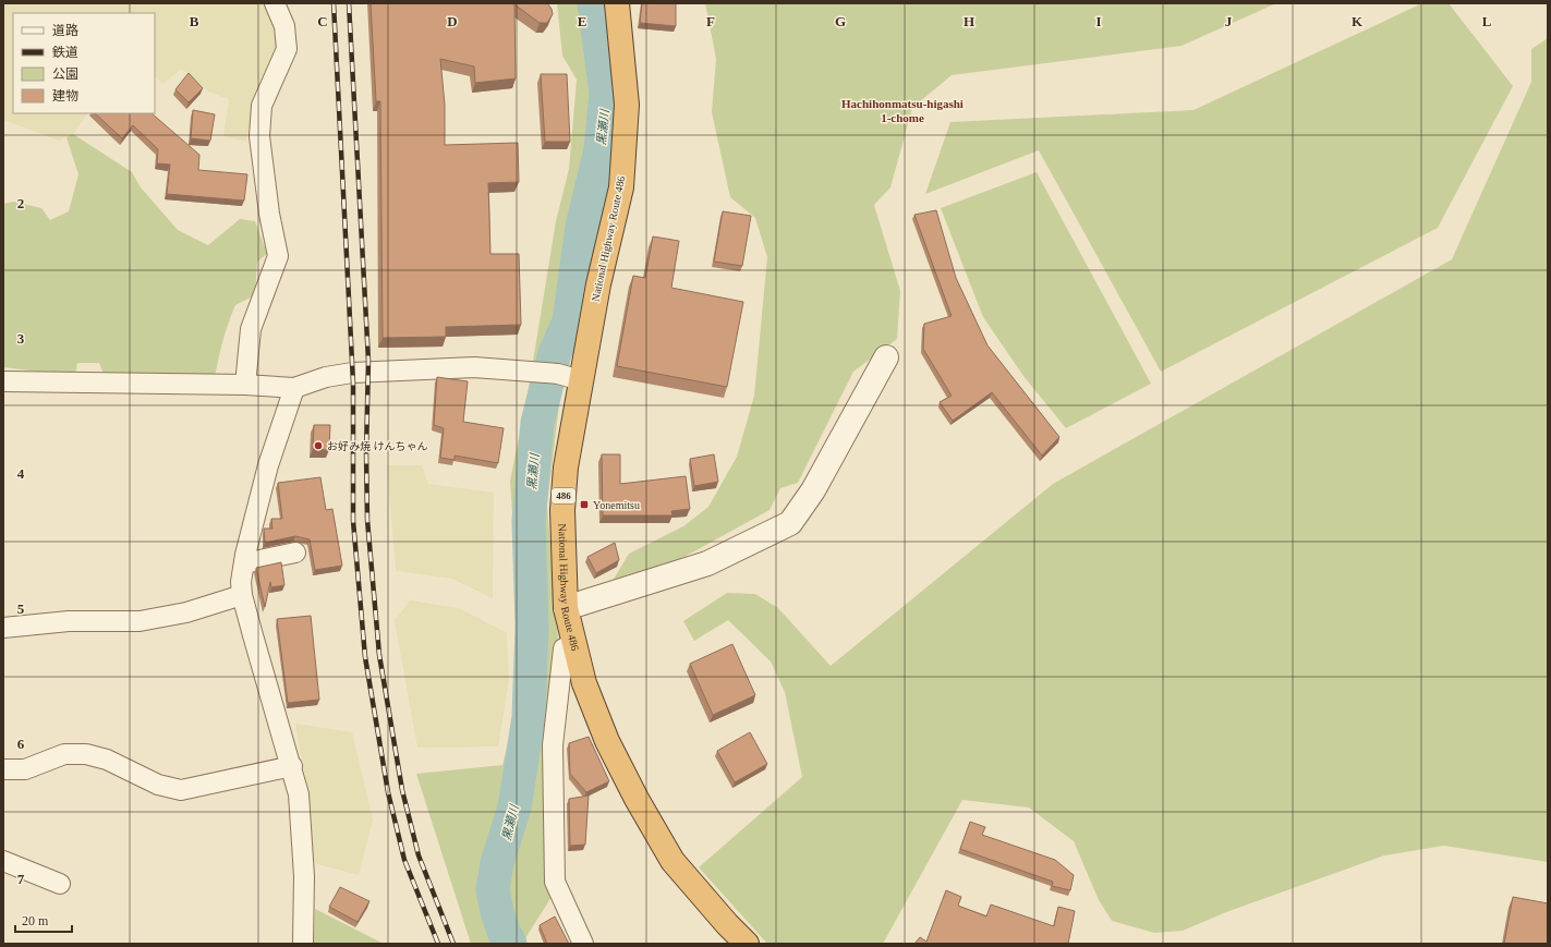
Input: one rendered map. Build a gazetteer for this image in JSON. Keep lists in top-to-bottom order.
{
  "streets": {
    "highway": ["National Highway Route 486", "486"]
  },
  "districts": ["Hachihonmatsu-higashi 1-chome"],
  "water": ["黒瀬川"],
  "places": {
    "other": ["お好み焼 けんちゃん"],
    "transit": ["Yonemitsu"]
  },
  "legend": [
    "道路",
    "鉄道",
    "公園",
    "建物"
  ],
  "scale_bar": "20 m",
  "grid": {
    "columns": [
      "B",
      "C",
      "D",
      "E",
      "F",
      "G",
      "H",
      "I",
      "J",
      "K",
      "L"
    ],
    "rows": [
      "2",
      "3",
      "4",
      "5",
      "6",
      "7"
    ]
  }
}
